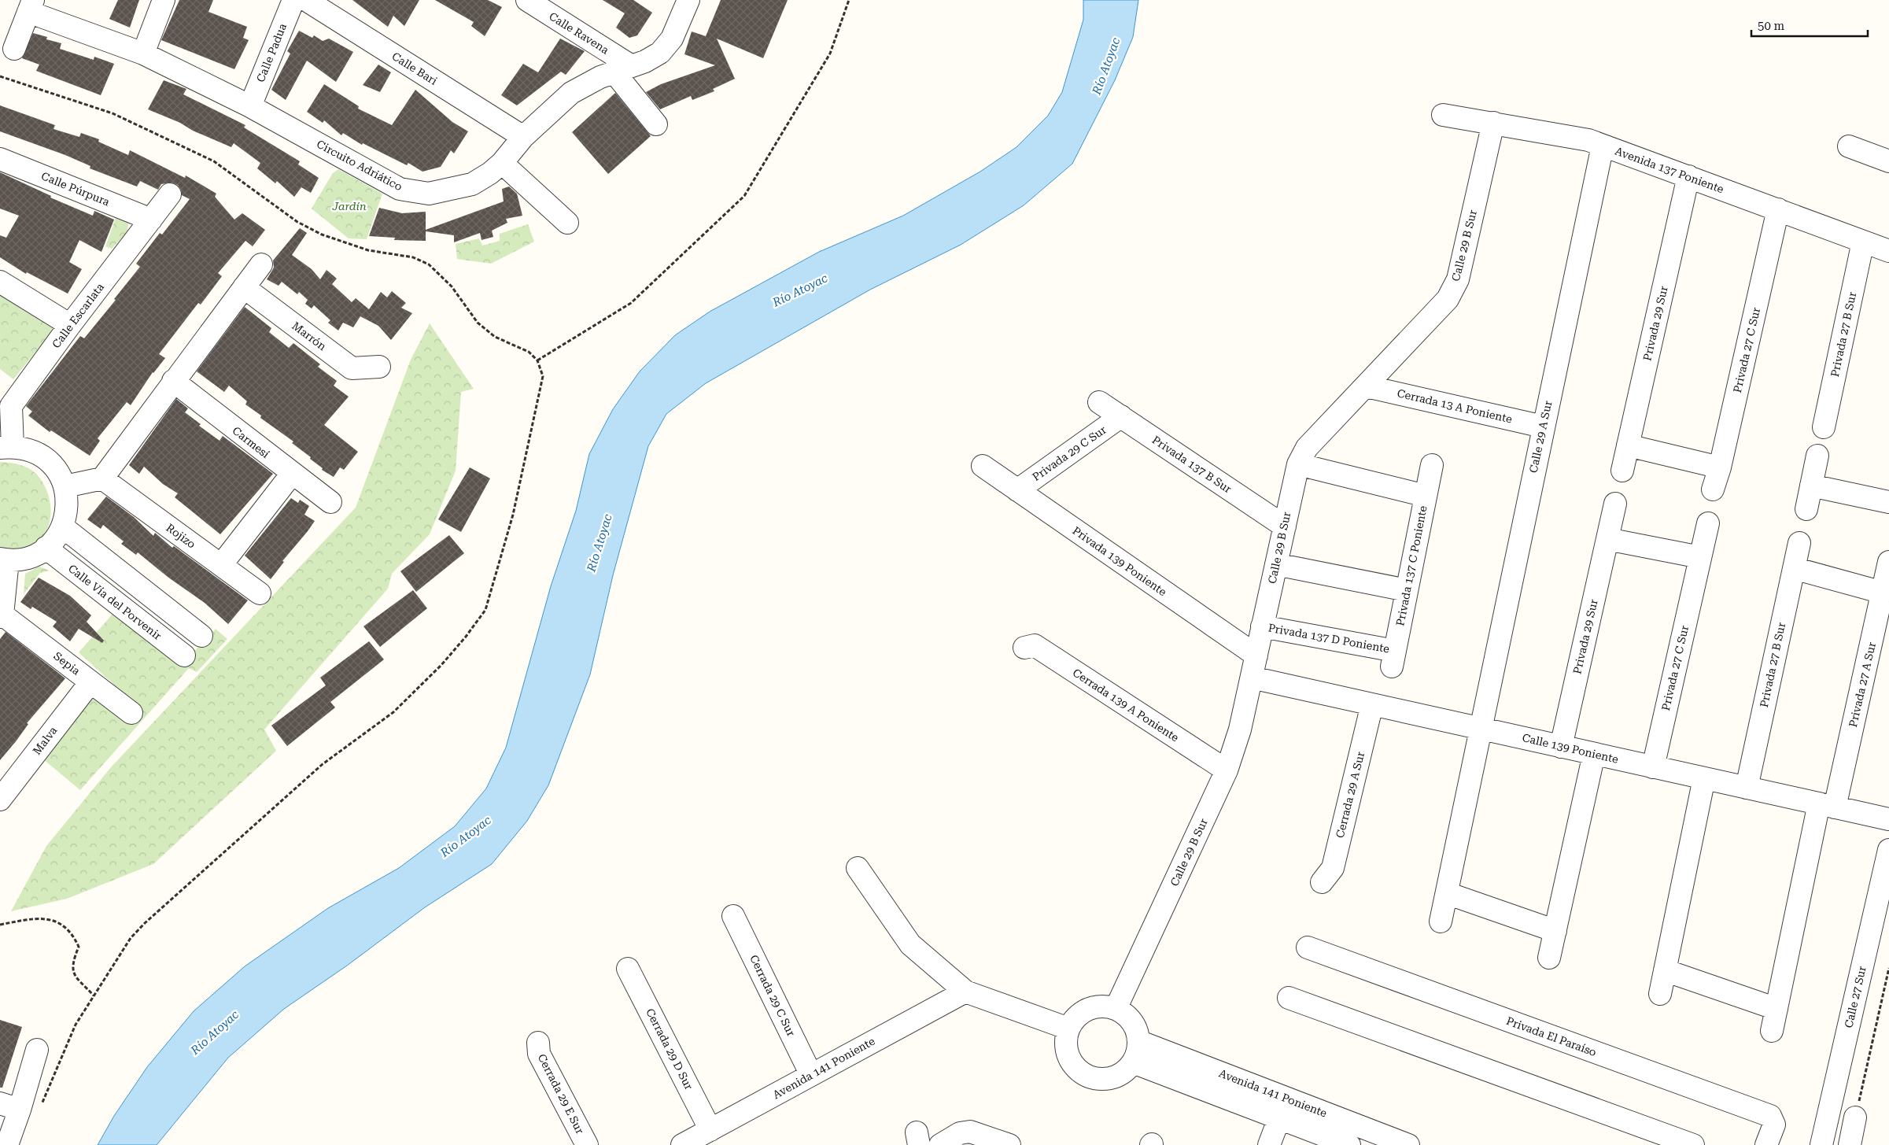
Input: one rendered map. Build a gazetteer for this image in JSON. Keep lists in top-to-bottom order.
{
  "streets": {
    "street": [
      "Calle Ravena",
      "Calle Padua",
      "Calle Bari",
      "Circuito Adriático",
      "Avenida 137 Poniente",
      "Calle Púrpura",
      "Calle 29 B Sur",
      "Calle Escarlata",
      "Privada 29 Sur",
      "Privada 27 B Sur",
      "Marrón",
      "Privada 27 C Sur",
      "Cerrada 13 A Poniente",
      "Calle 29 A Sur",
      "Carmesí",
      "Privada 29 C Sur",
      "Privada 137 B Sur",
      "Rojizo",
      "Privada 139 Poniente",
      "Privada 137 C Poniente",
      "Calle Vía del Porvenir",
      "Privada 137 D Poniente",
      "Sepia",
      "Privada 27 A Sur",
      "Cerrada 139 A Poniente",
      "Malva",
      "Calle 139 Poniente",
      "Cerrada 29 A Sur",
      "Cerrada 29 C Sur",
      "Calle 27 Sur",
      "Privada El Paraíso",
      "Cerrada 29 D Sur",
      "Avenida 141 Poniente",
      "Cerrada 29 E Sur"
    ]
  },
  "crossings": [
    ["Calle Ravena", "Circuito Adriático"],
    ["Calle Padua", "Circuito Adriático"],
    ["Calle Bari", "Circuito Adriático"],
    ["Avenida 137 Poniente", "Calle 29 B Sur"],
    ["Avenida 137 Poniente", "Privada 29 Sur"],
    ["Avenida 137 Poniente", "Privada 27 B Sur"],
    ["Avenida 137 Poniente", "Privada 27 C Sur"],
    ["Avenida 137 Poniente", "Calle 29 A Sur"],
    ["Calle Púrpura", "Calle Escarlata"],
    ["Calle 29 B Sur", "Cerrada 13 A Poniente"],
    ["Calle 29 B Sur", "Privada 137 B Sur"],
    ["Calle 29 B Sur", "Privada 139 Poniente"],
    ["Calle 29 B Sur", "Privada 137 D Poniente"],
    ["Calle 29 B Sur", "Cerrada 139 A Poniente"],
    ["Calle 29 B Sur", "Calle 139 Poniente"],
    ["Calle 29 B Sur", "Avenida 141 Poniente"],
    ["Privada 29 Sur", "Calle 139 Poniente"],
    ["Privada 27 B Sur", "Calle 139 Poniente"],
    ["Privada 27 C Sur", "Calle 139 Poniente"],
    ["Cerrada 13 A Poniente", "Calle 29 A Sur"],
    ["Calle 29 A Sur", "Calle 139 Poniente"],
    ["Privada 29 C Sur", "Privada 137 B Sur"],
    ["Privada 29 C Sur", "Privada 139 Poniente"],
    ["Privada 137 C Poniente", "Privada 137 D Poniente"],
    ["Sepia", "Malva"],
    ["Privada 27 A Sur", "Calle 139 Poniente"],
    ["Calle 139 Poniente", "Cerrada 29 A Sur"],
    ["Cerrada 29 C Sur", "Avenida 141 Poniente"],
    ["Cerrada 29 D Sur", "Avenida 141 Poniente"]
  ],
  "water": ["Río Atoyac"],
  "parks": ["Jardín"],
  "scale_bar": "50 m"
}
